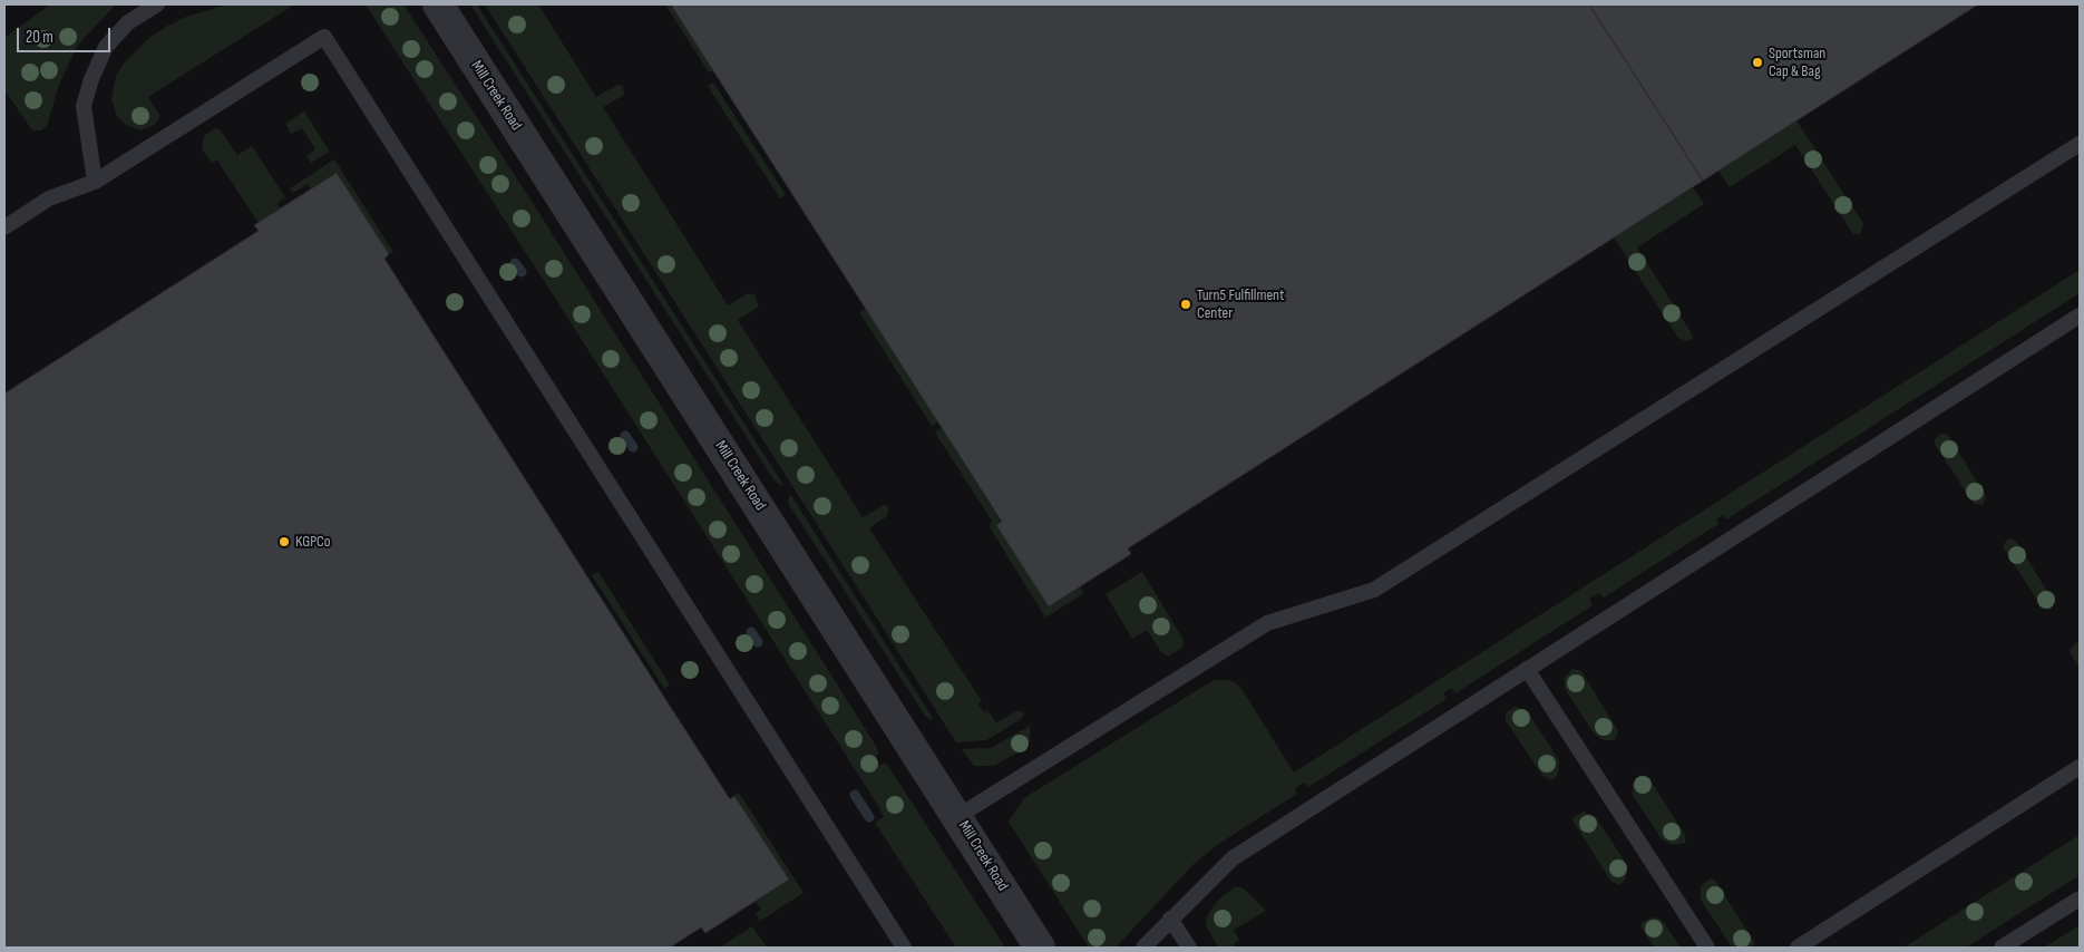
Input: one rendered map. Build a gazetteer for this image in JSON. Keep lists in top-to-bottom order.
{
  "streets": {
    "street": ["Mill Creek Road"]
  },
  "places": ["Sportsman Cap & Bag", "Turn5 Fulfillment Center", "KGPCo"],
  "scale_bar": "20 m"
}
